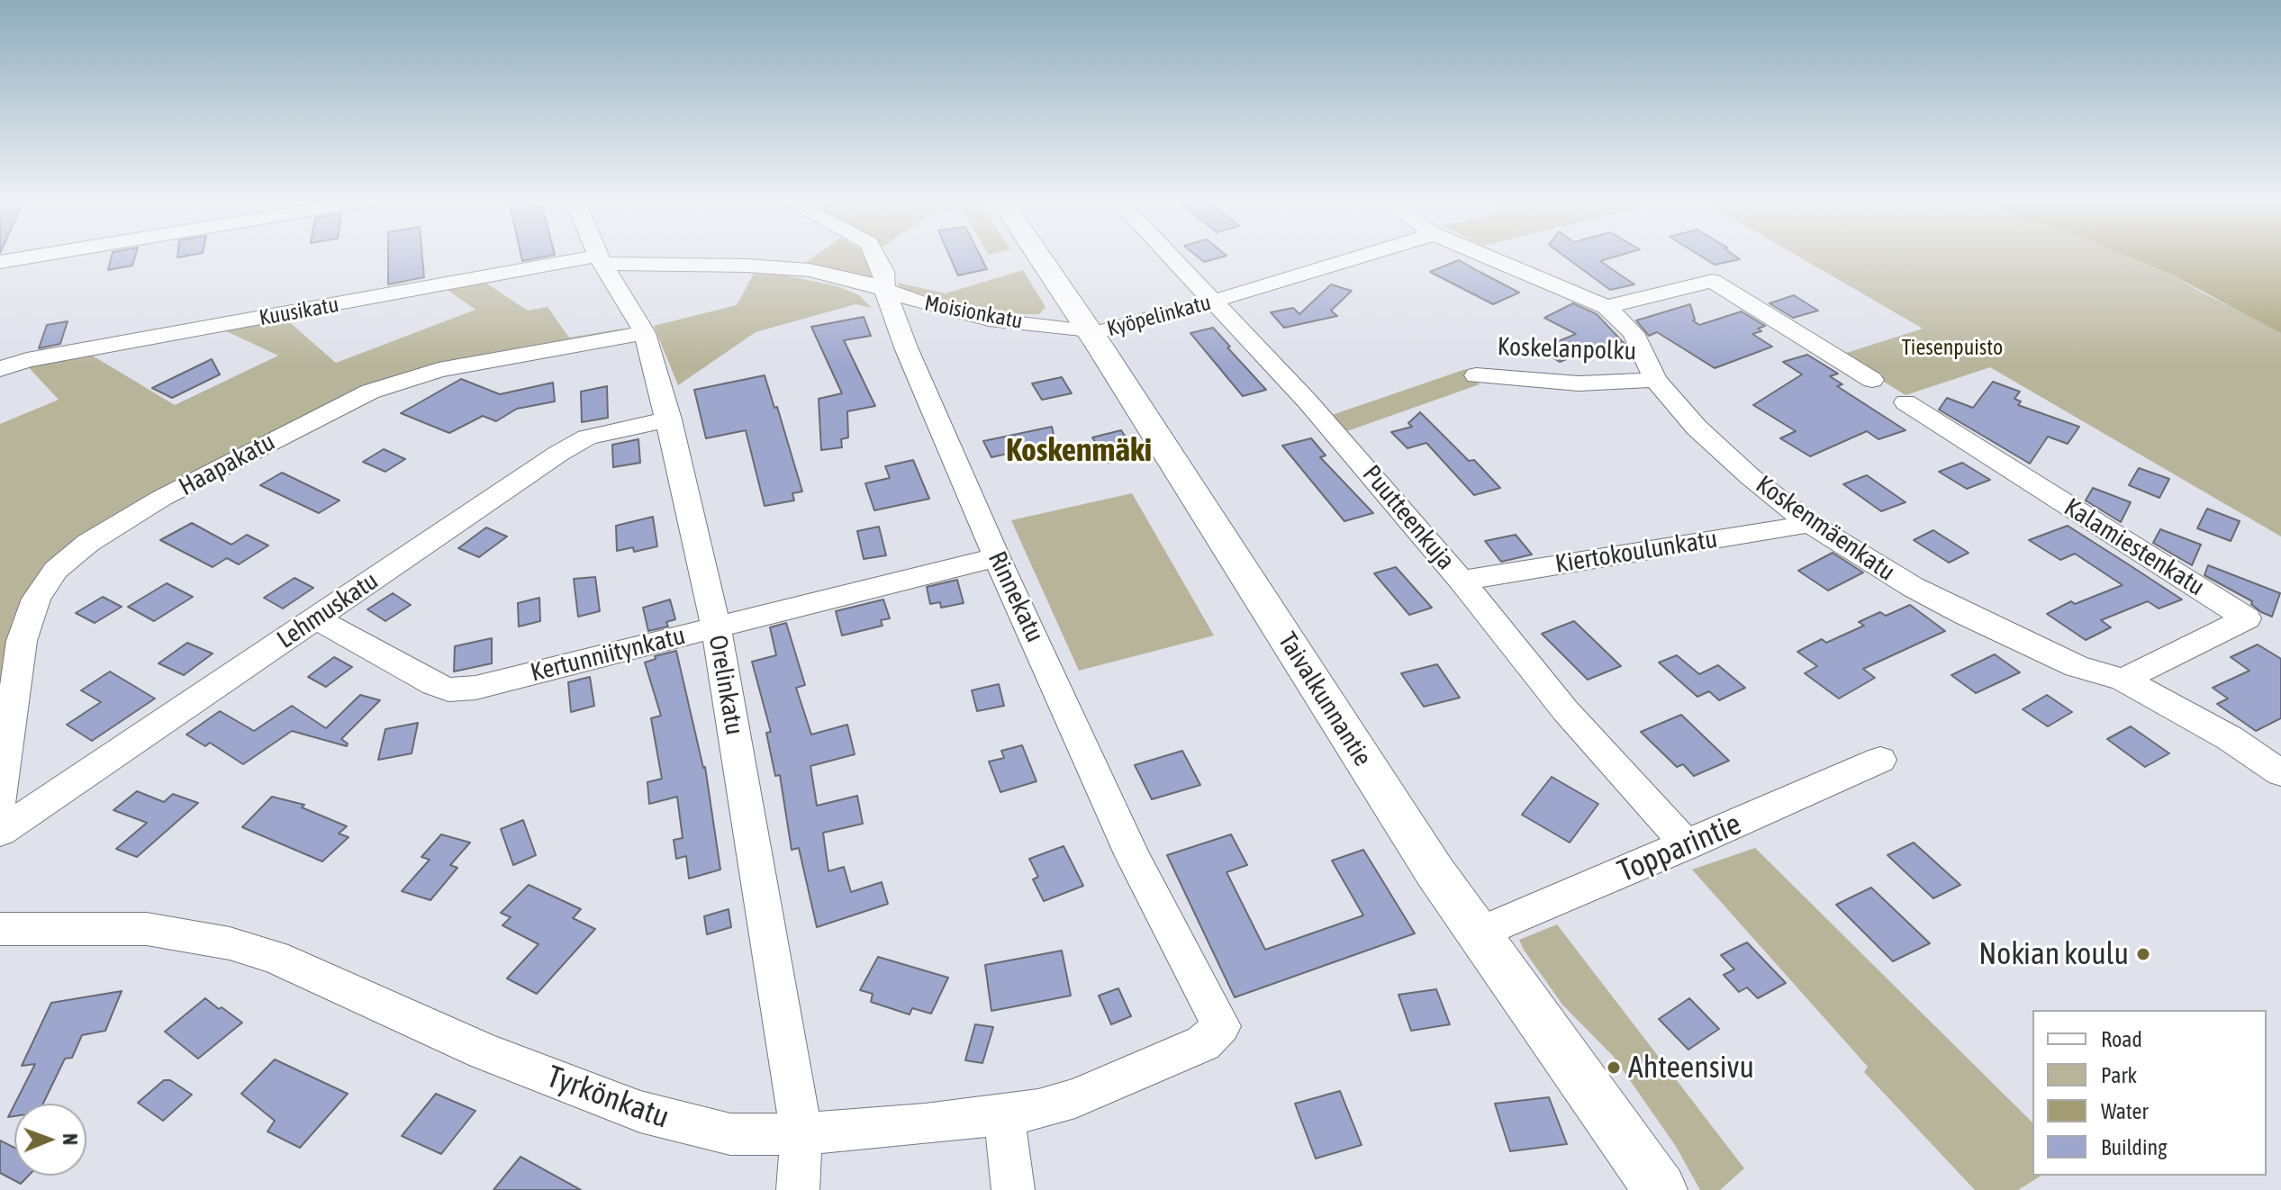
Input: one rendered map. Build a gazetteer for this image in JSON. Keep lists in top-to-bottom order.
{
  "streets": {
    "main road": ["Taivalkunnantie"],
    "street": [
      "Kuusikatu",
      "Moisionkatu",
      "Kyöpelinkatu",
      "Koskelanpolku",
      "Haapakatu",
      "Puutteenkuja",
      "Koskenmäenkatu",
      "Kalamiestenkatu",
      "Kiertokoulunkatu",
      "Rinnekatu",
      "Lehmuskatu",
      "Kertunniitynkatu",
      "Orelinkatu",
      "Topparintie",
      "Tyrkönkatu"
    ]
  },
  "crossings": [
    ["Kuusikatu", "Moisionkatu"],
    ["Kuusikatu", "Orelinkatu"],
    ["Moisionkatu", "Kyöpelinkatu"],
    ["Moisionkatu", "Rinnekatu"],
    ["Moisionkatu", "Orelinkatu"],
    ["Moisionkatu", "Taivalkunnantie"],
    ["Kyöpelinkatu", "Puutteenkuja"],
    ["Kyöpelinkatu", "Taivalkunnantie"],
    ["Koskelanpolku", "Koskenmäenkatu"],
    ["Haapakatu", "Orelinkatu"],
    ["Puutteenkuja", "Kiertokoulunkatu"],
    ["Puutteenkuja", "Topparintie"],
    ["Koskenmäenkatu", "Kalamiestenkatu"],
    ["Koskenmäenkatu", "Kiertokoulunkatu"],
    ["Rinnekatu", "Kertunniitynkatu"],
    ["Rinnekatu", "Tyrkönkatu"],
    ["Lehmuskatu", "Kertunniitynkatu"],
    ["Lehmuskatu", "Orelinkatu"],
    ["Kertunniitynkatu", "Orelinkatu"],
    ["Orelinkatu", "Tyrkönkatu"],
    ["Taivalkunnantie", "Topparintie"]
  ],
  "districts": ["Koskenmäki"],
  "parks": ["Tiesenpuisto"],
  "places": ["Nokian koulu", "Ahteensivu"],
  "legend": [
    "Road",
    "Park",
    "Water",
    "Building"
  ],
  "north": "right"
}
